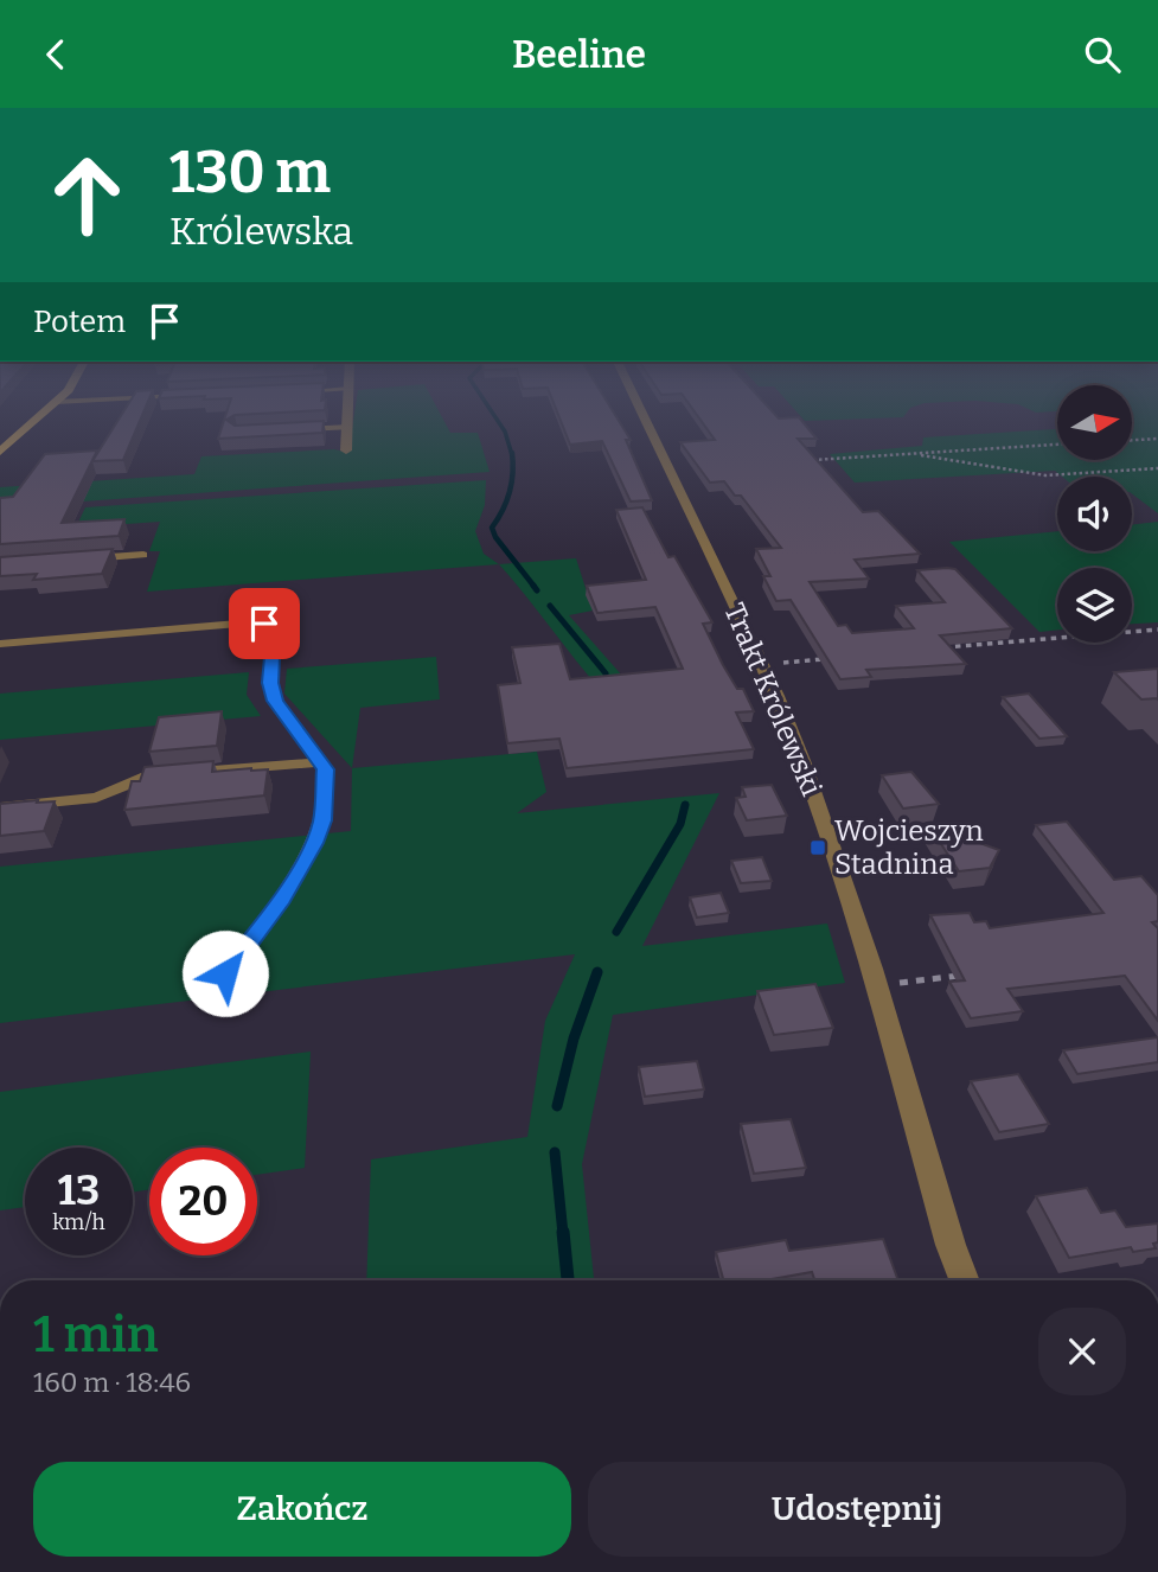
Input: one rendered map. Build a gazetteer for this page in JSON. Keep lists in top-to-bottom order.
{
  "streets": {
    "street": ["Trakt Królewski"]
  },
  "places": {
    "transit": ["Wojcieszyn Stadnina"]
  },
  "north": "right",
  "page": {
    "header": "Beeline",
    "turn": ["130 m", "Królewska"],
    "then": "Potem",
    "speed": "13 km/h",
    "limit": "20",
    "heading": ["1 min", "160 m · 18:46"],
    "buttons": ["Zakończ", "Udostępnij"]
  }
}
